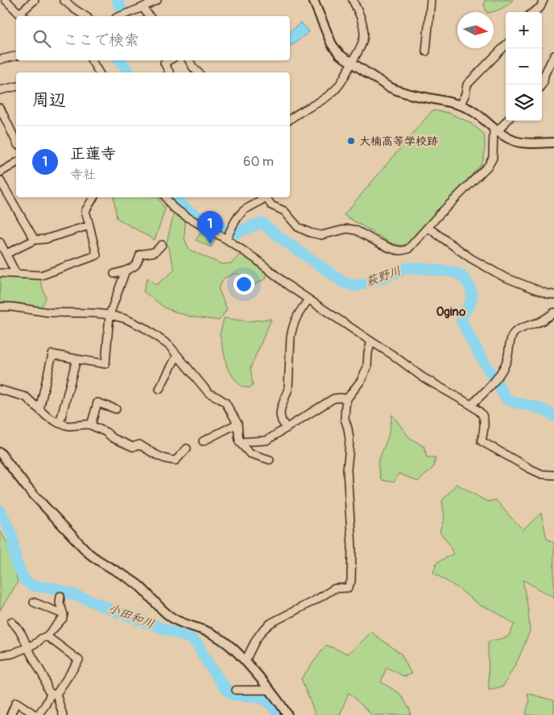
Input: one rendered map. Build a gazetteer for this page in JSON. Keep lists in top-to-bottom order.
{
  "districts": ["Ogino"],
  "water": ["萩野川", "小田和川"],
  "places": ["大楠高等学校跡"],
  "north": "right",
  "page": {
    "map_buttons": ["+", "−"],
    "search": "ここで検索",
    "heading": "周辺",
    "list": [
      {
        "mark": "1",
        "name": "正蓮寺",
        "note": "寺社",
        "value": "60 m"
      }
    ],
    "pins": "1"
  }
}
